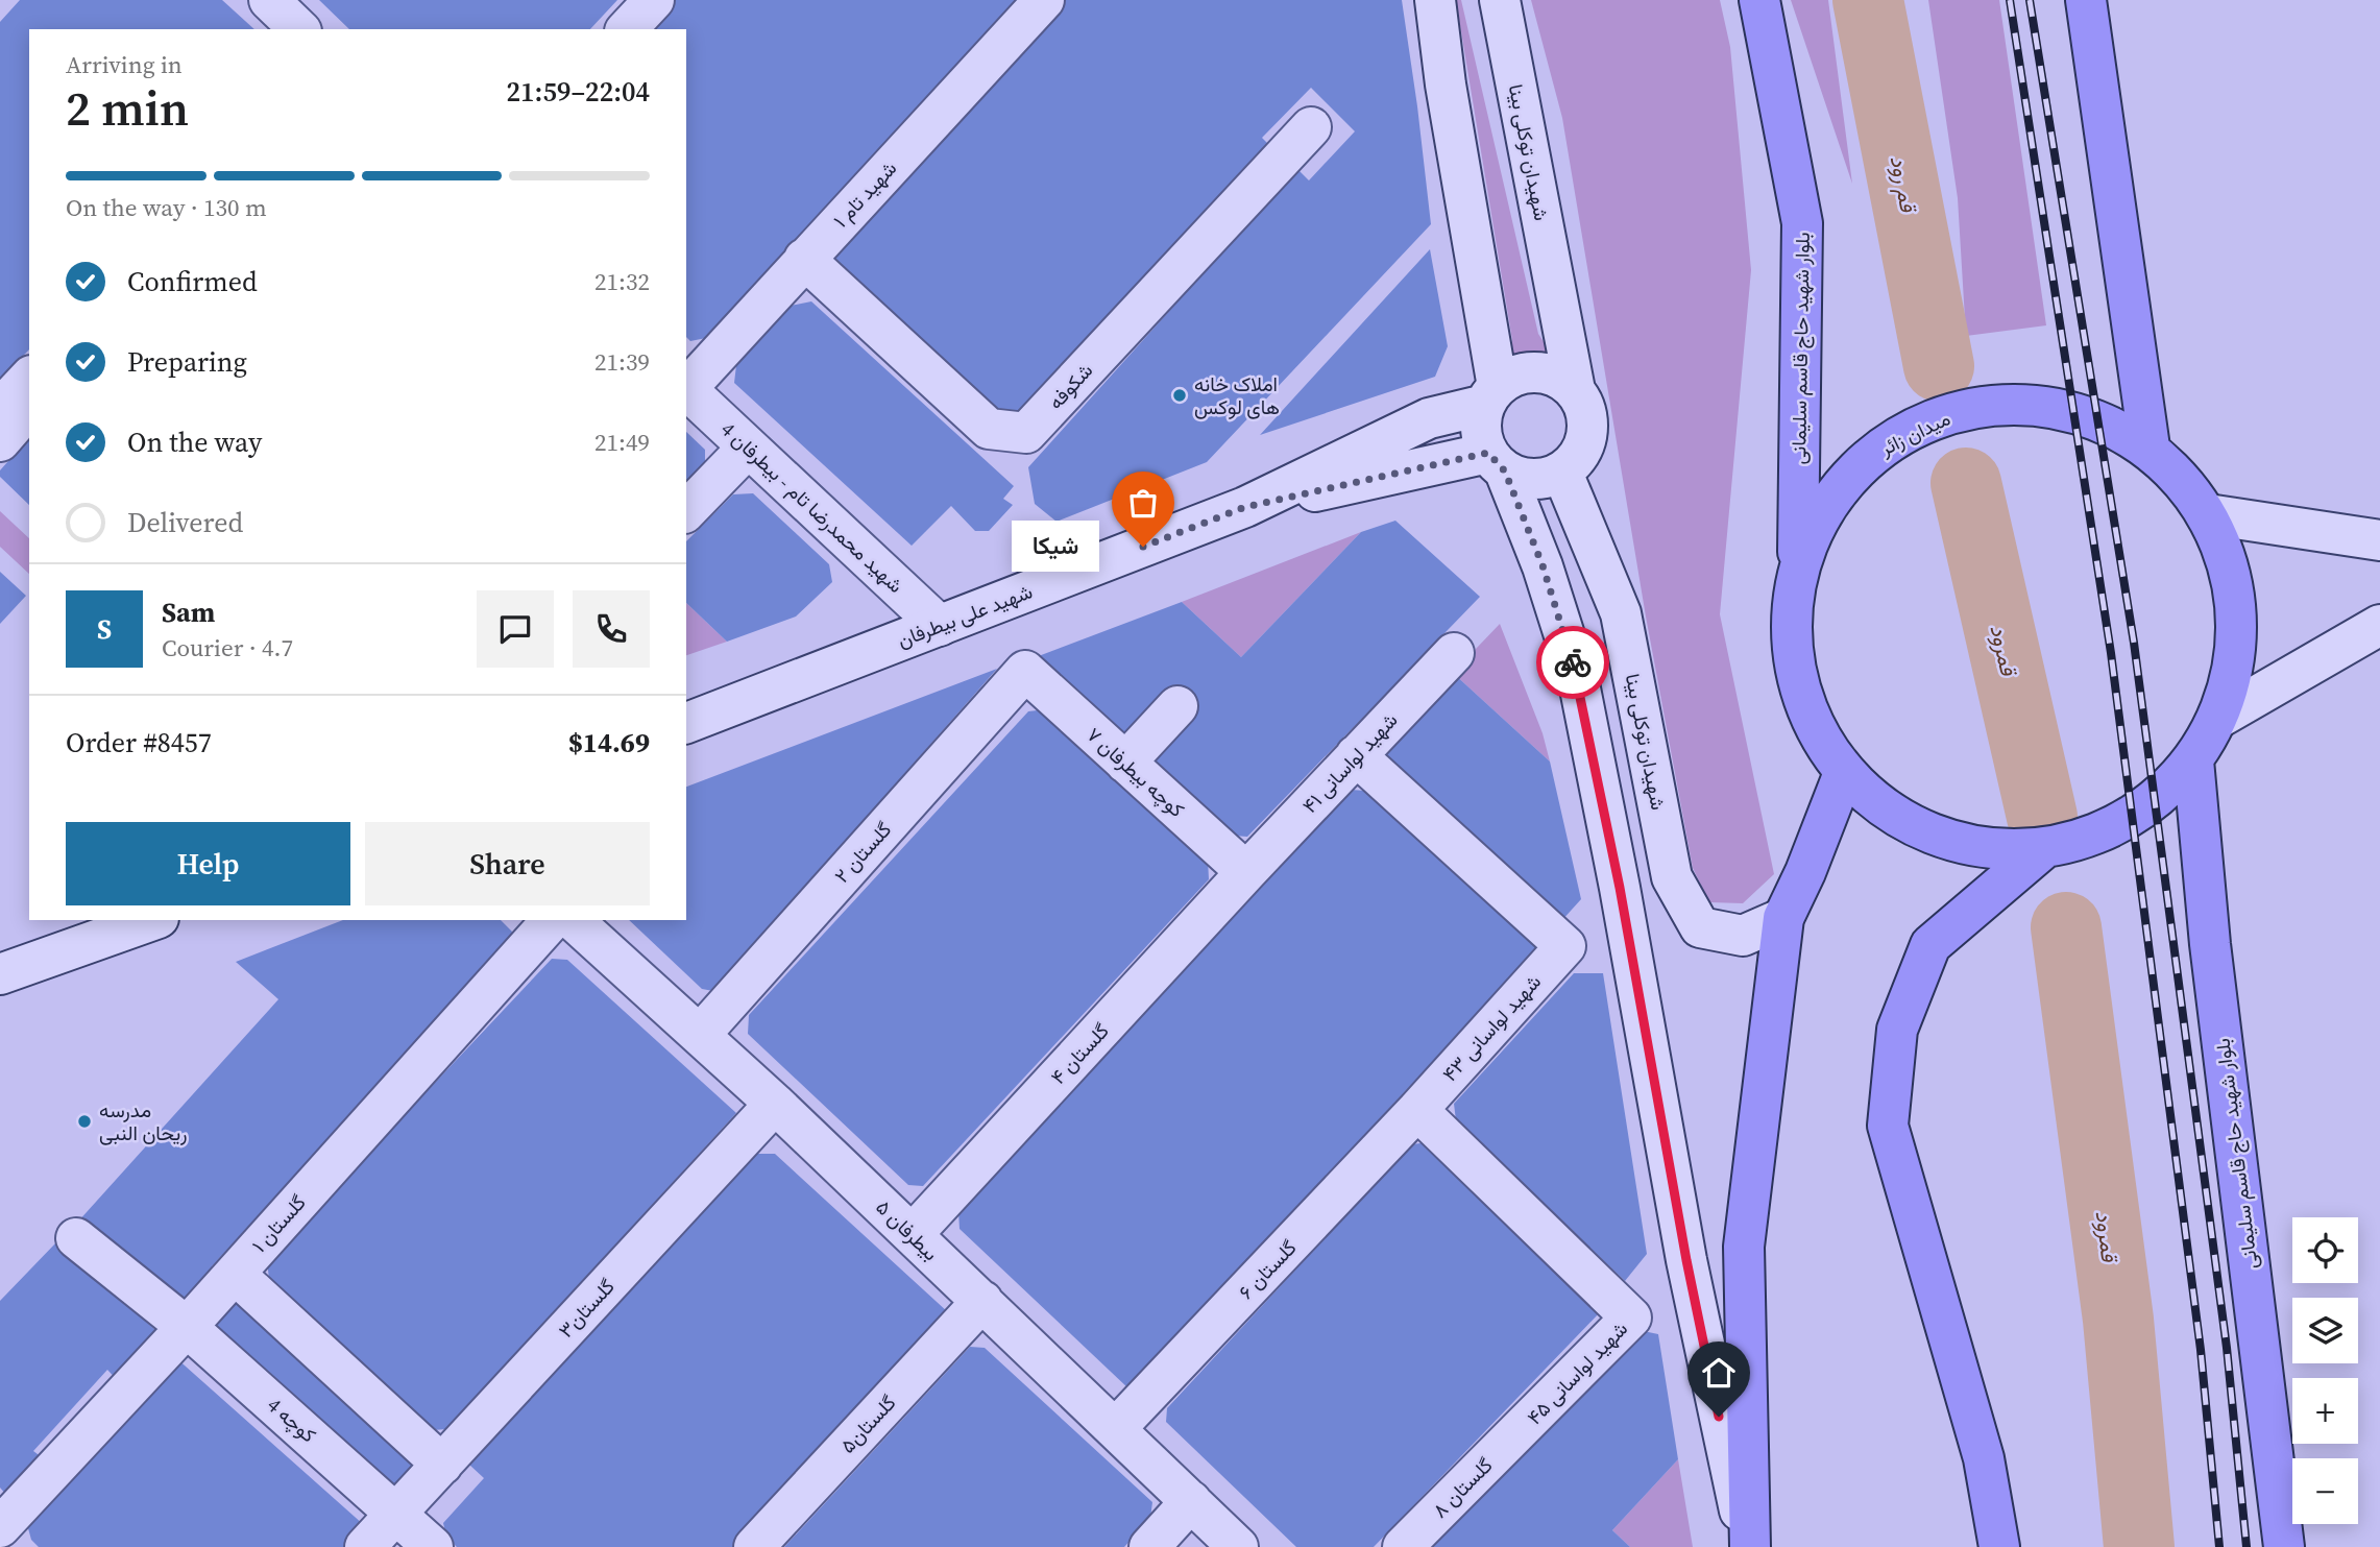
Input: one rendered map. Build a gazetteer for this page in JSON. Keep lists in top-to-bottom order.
{
  "streets": {
    "main road": ["بلوار شهید حاج قاسم سلیمانی", "میدان زائر"],
    "street": [
      "شهیدان توکلی بینا",
      "شهید تام ۱",
      "شکوفه",
      "شهید محمدرضا تام - بیطرفان 4",
      "شهید علی بیطرفان",
      "شهید لواسانی ۴۱",
      "کوچه بیطرفان ۷",
      "گلستان ۲",
      "شهید لواسانی ۴۳",
      "گلستان ۴",
      "گلستان ۱",
      "بیطرفان ۵",
      "گلستان ۶",
      "گلستان۳",
      "شهید لواسانی ۴۵",
      "کوچه 4",
      "گلستان۵",
      "گلستان ۸"
    ]
  },
  "crossings": [
    ["شهیدان توکلی بینا", "شهید علی بیطرفان"],
    ["شهید تام ۱", "شکوفه"],
    ["بلوار شهید حاج قاسم سلیمانی", "میدان زائر"],
    ["شهید محمدرضا تام - بیطرفان 4", "شهید علی بیطرفان"],
    ["شهید لواسانی ۴۱", "کوچه بیطرفان ۷"],
    ["شهید لواسانی ۴۱", "شهید لواسانی ۴۳"],
    ["شهید لواسانی ۴۱", "گلستان ۴"],
    ["کوچه بیطرفان ۷", "گلستان ۲"],
    ["کوچه بیطرفان ۷", "گلستان ۴"],
    ["گلستان ۲", "بیطرفان ۵"],
    ["شهید لواسانی ۴۳", "گلستان ۶"],
    ["شهید لواسانی ۴۳", "شهید لواسانی ۴۵"],
    ["گلستان ۴", "بیطرفان ۵"],
    ["گلستان ۱", "کوچه 4"],
    ["بیطرفان ۵", "گلستان ۶"],
    ["بیطرفان ۵", "گلستان۳"],
    ["بیطرفان ۵", "گلستان۵"],
    ["گلستان ۶", "شهید لواسانی ۴۵"],
    ["گلستان۳", "کوچه 4"],
    ["شهید لواسانی ۴۵", "گلستان ۸"]
  ],
  "water": ["قم رود", "قمرود"],
  "places": ["املاک خانه های لوکس", "شیکا", "مدرسه ریحان النبی"],
  "page": {
    "heading": ["2 min", "Arriving in", "21:59–22:04"],
    "panel": [
      "Sam",
      "Courier · 4.7",
      "Order #8457",
      "$14.69"
    ],
    "bar": "On the way · 130 m",
    "list": [
      ["Confirmed", "21:32"],
      ["Preparing", "21:39"],
      ["On the way", "21:49"],
      "Delivered"
    ],
    "bubble": "شیکا",
    "round": "S",
    "buttons": ["Help", "Share"],
    "map_buttons": ["+", "−"]
  }
}
